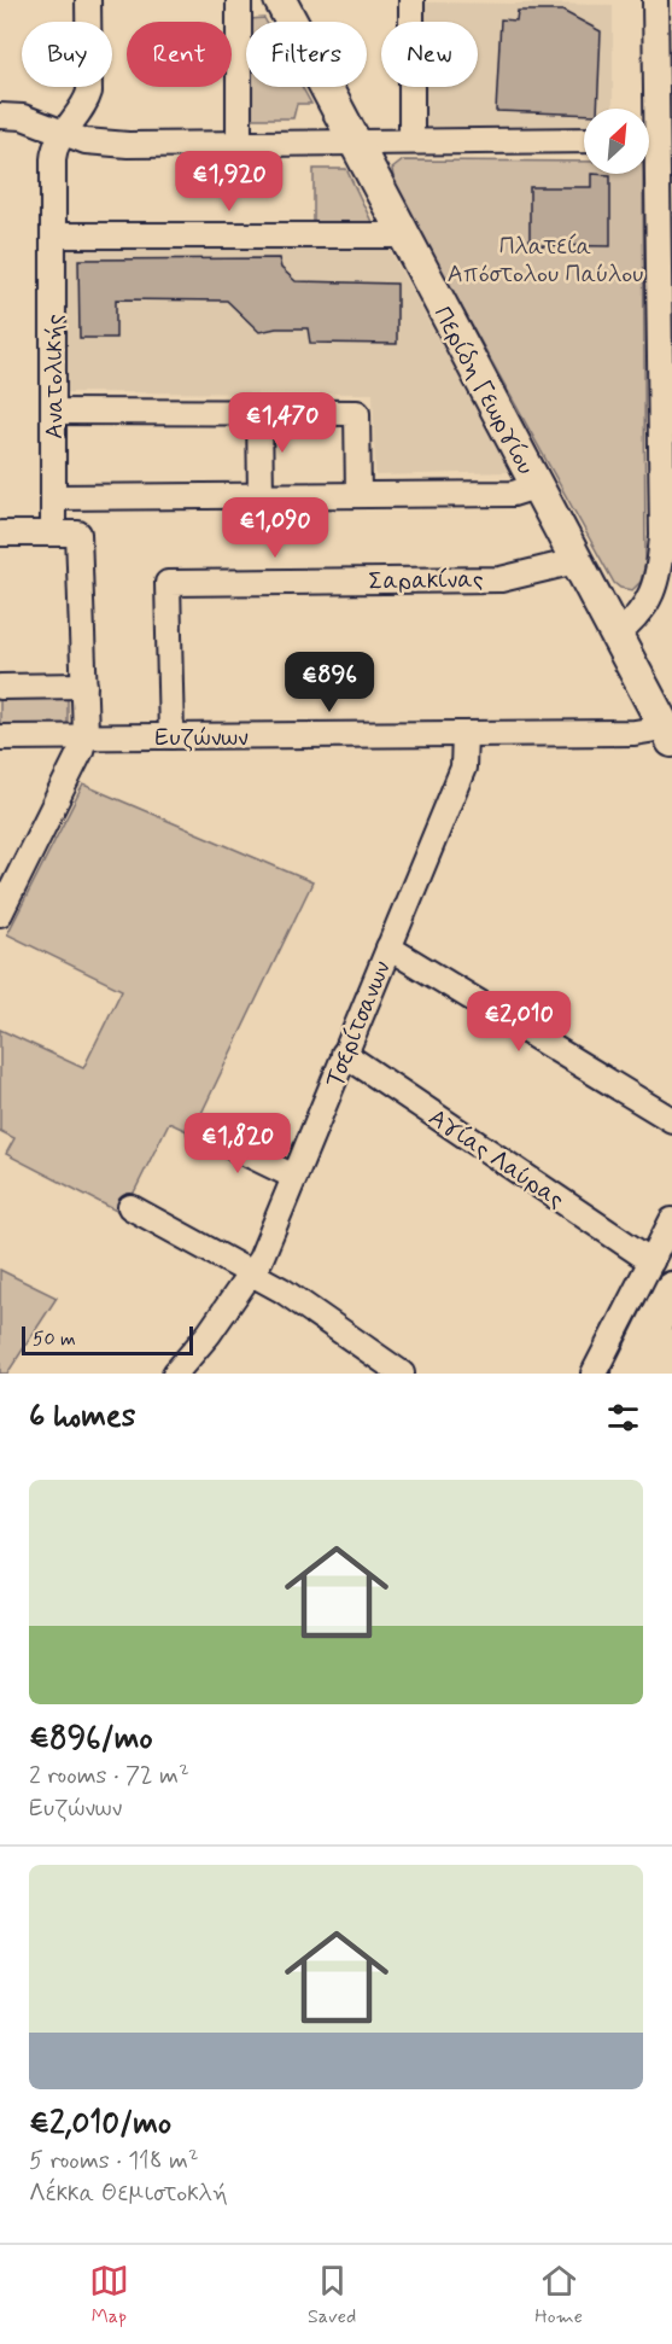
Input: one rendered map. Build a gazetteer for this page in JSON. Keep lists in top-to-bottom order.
{
  "streets": {
    "street": [
      "Ανατολικής",
      "Περίδη Γεωργίου",
      "Σαρακίνας",
      "Ευζώνων",
      "Τσερίτσανων",
      "Αγίας Λαύρας"
    ]
  },
  "crossings": [
    ["Περίδη Γεωργίου", "Σαρακίνας"],
    ["Περίδη Γεωργίου", "Ευζώνων"],
    ["Σαρακίνας", "Ευζώνων"],
    ["Ευζώνων", "Τσερίτσανων"],
    ["Τσερίτσανων", "Αγίας Λαύρας"]
  ],
  "parks": ["Πλατεία Απόστολου Παύλου"],
  "scale_bar": "50 m",
  "north": "top right",
  "page": {
    "chip": [
      "Buy",
      "Rent",
      "Filters",
      "New"
    ],
    "price": [
      "€1,920",
      "€1,470",
      "€1,090",
      "€896",
      "€2,010",
      "€1,820"
    ],
    "scale": "50 m",
    "heading": "6 homes",
    "list": [
      {
        "name": "€896/mo",
        "note": "2 rooms · 72 m² · Ευζώνων"
      },
      {
        "name": "€2,010/mo",
        "note": "5 rooms · 118 m² · Λέκκα Θεμιστοκλή"
      }
    ],
    "tabs": ["Map", "Saved", "Home"]
  }
}
